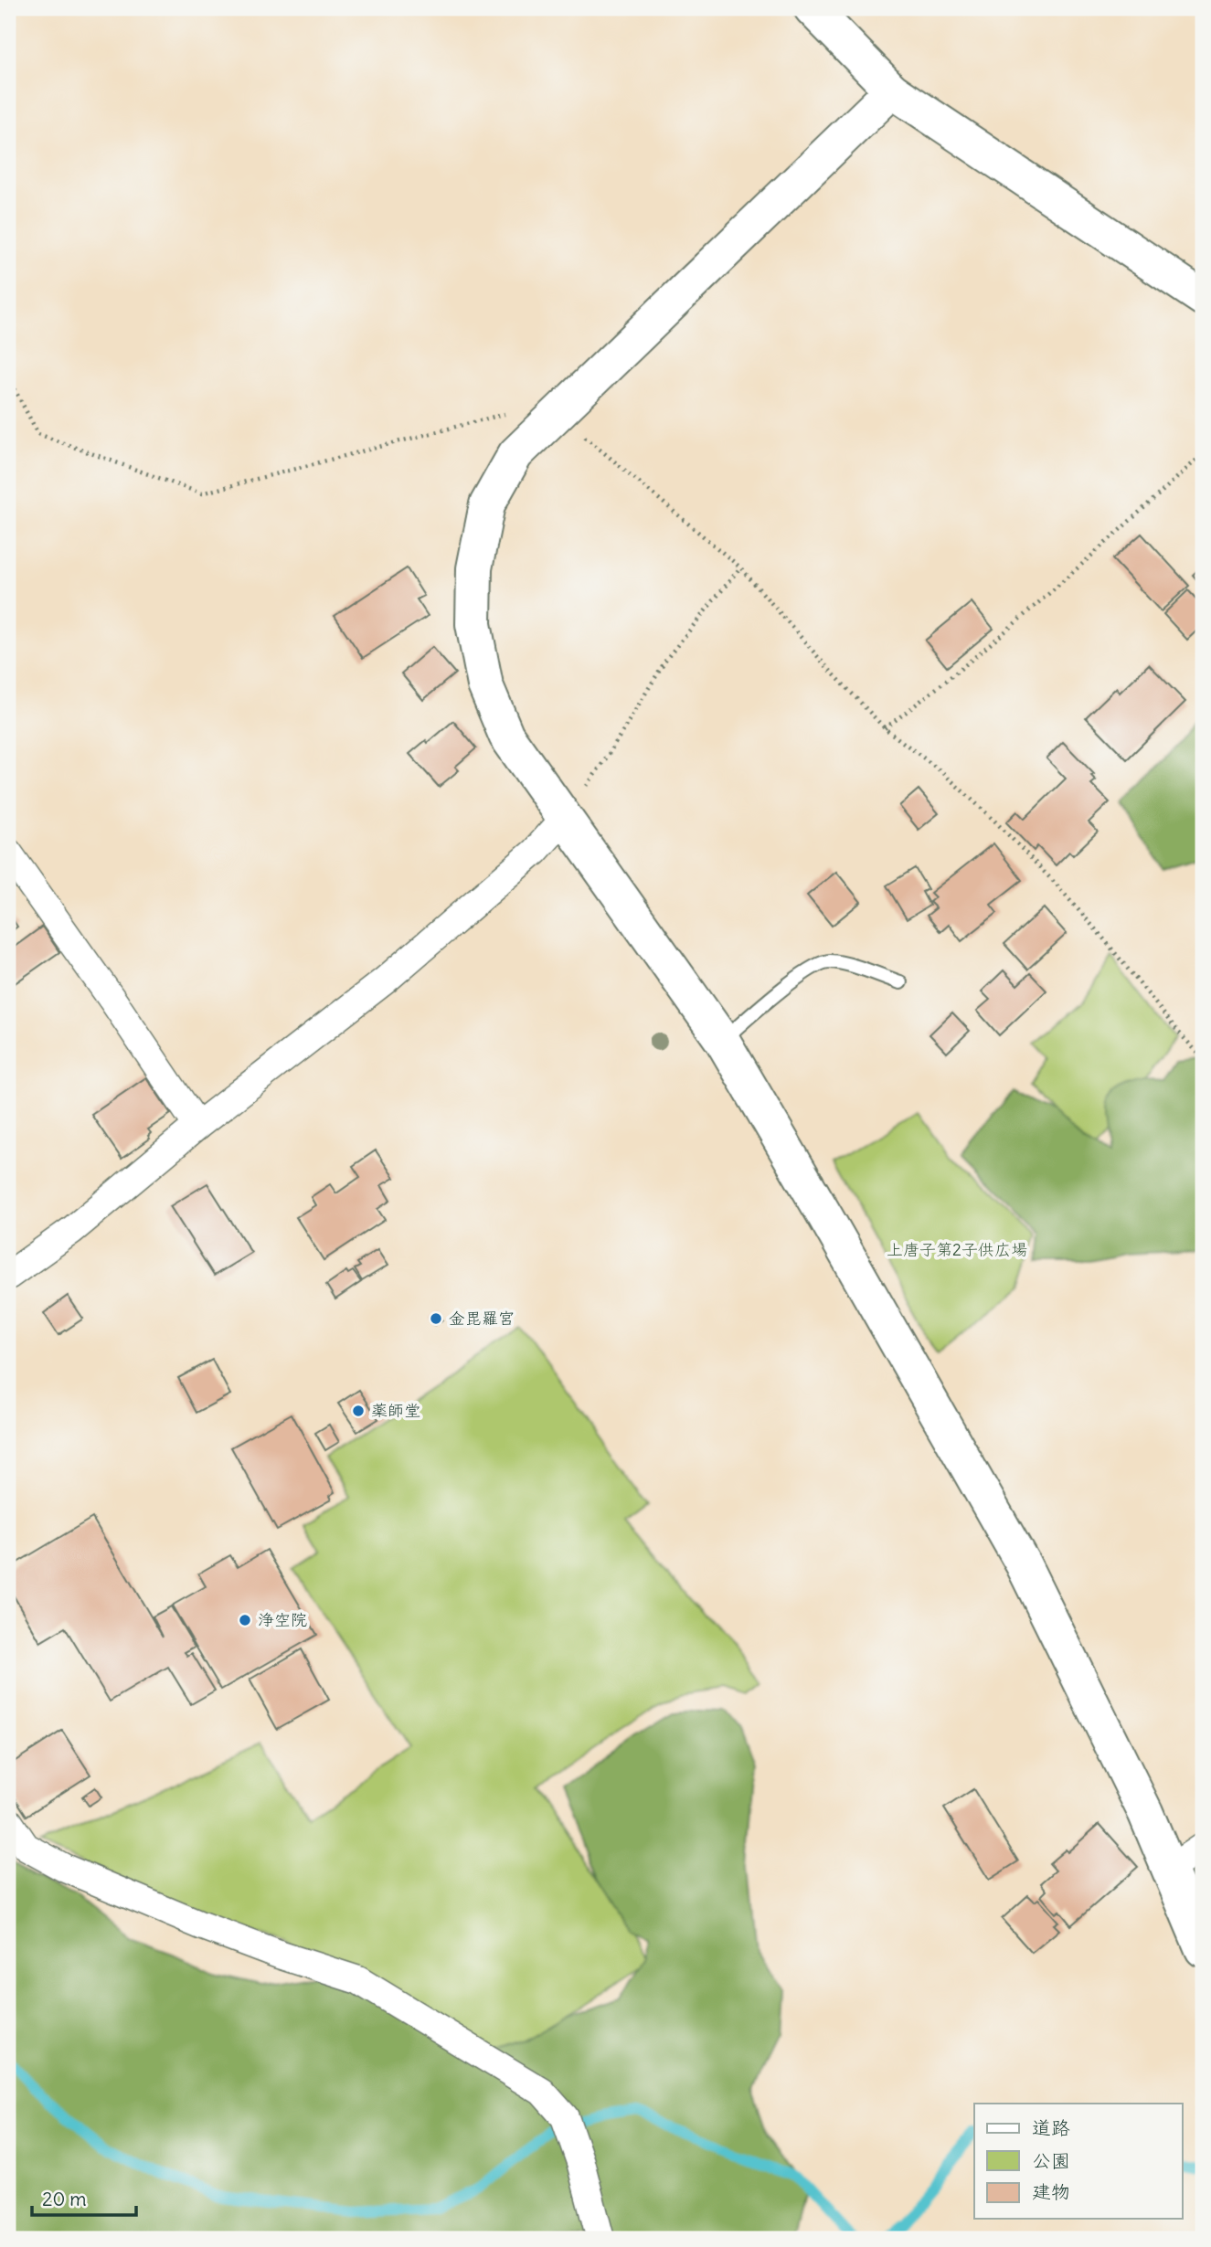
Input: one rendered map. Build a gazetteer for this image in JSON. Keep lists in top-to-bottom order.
{
  "parks": ["上唐子第2子供広場"],
  "places": ["金毘羅宮", "薬師堂", "浄空院"],
  "legend": ["道路", "公園", "建物"],
  "scale_bar": "20 m"
}
